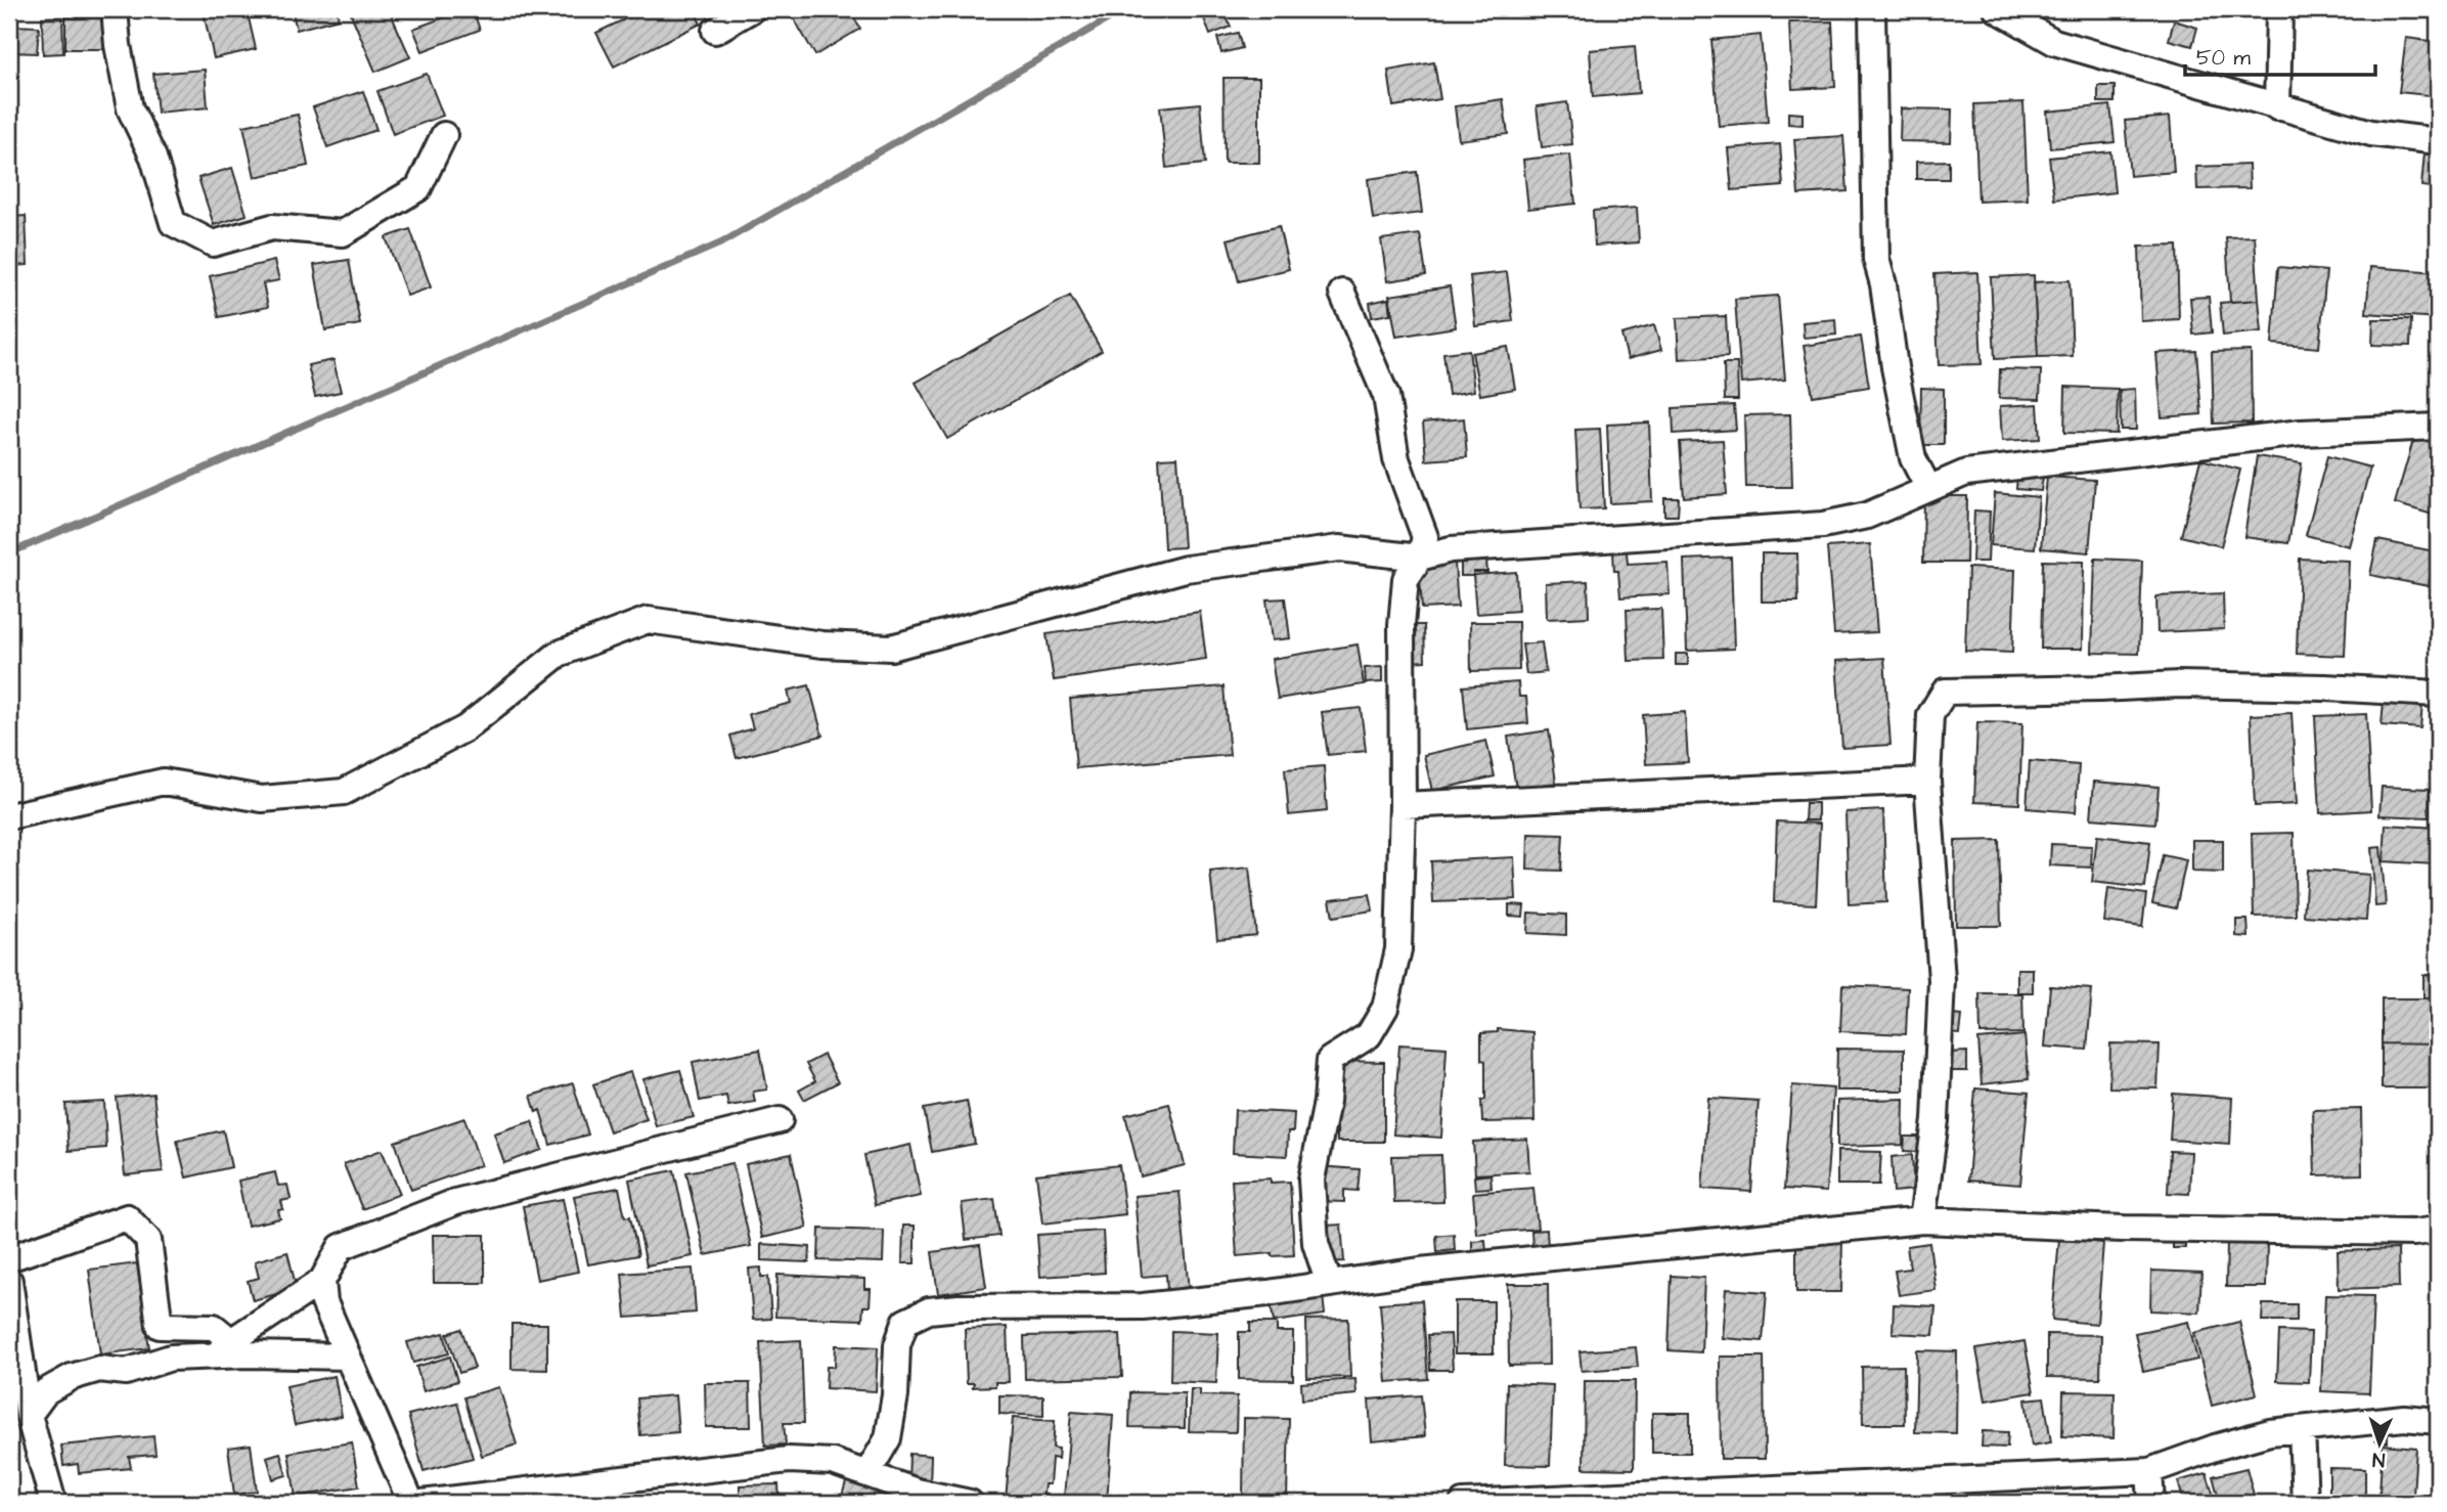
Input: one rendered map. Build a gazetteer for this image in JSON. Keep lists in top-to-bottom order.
{
  "scale_bar": "50 m",
  "north": "bottom"
}
